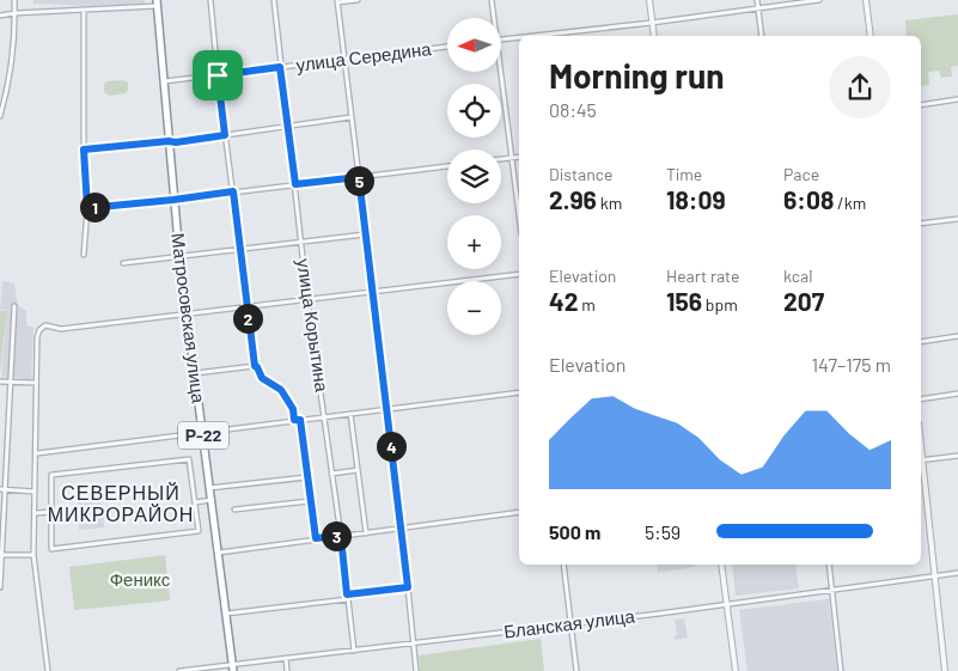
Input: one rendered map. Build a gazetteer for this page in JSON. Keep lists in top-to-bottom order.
{
  "streets": {
    "highway": ["Матросовская улица", "Р-22"],
    "street": ["улица Середина", "улица Корытина", "Бланская улица"]
  },
  "crossings": [
    ["улица Середина", "Матросовская улица"],
    ["улица Середина", "улица Корытина"],
    ["Матросовская улица", "Бланская улица"],
    ["улица Корытина", "Бланская улица"]
  ],
  "districts": ["СЕВЕРНЫЙ МИКРОРАЙОН"],
  "parks": ["Феникс"],
  "north": "left",
  "page": {
    "map_buttons": ["+", "−"],
    "heading": ["Morning run", "08:45"],
    "stats": [
      ["Distance", "2.96 km"],
      ["Time", "18:09"],
      ["Pace", "6:08 /km"],
      ["Elevation", "42 m"],
      ["Heart rate", "156 bpm"],
      ["kcal", "207"]
    ],
    "pins": [
      "5",
      "1",
      "2",
      "4",
      "3"
    ],
    "chart": ["Elevation", "147–175 m"],
    "list": [
      {
        "name": "500 m",
        "note": "5:59"
      }
    ]
  }
}
